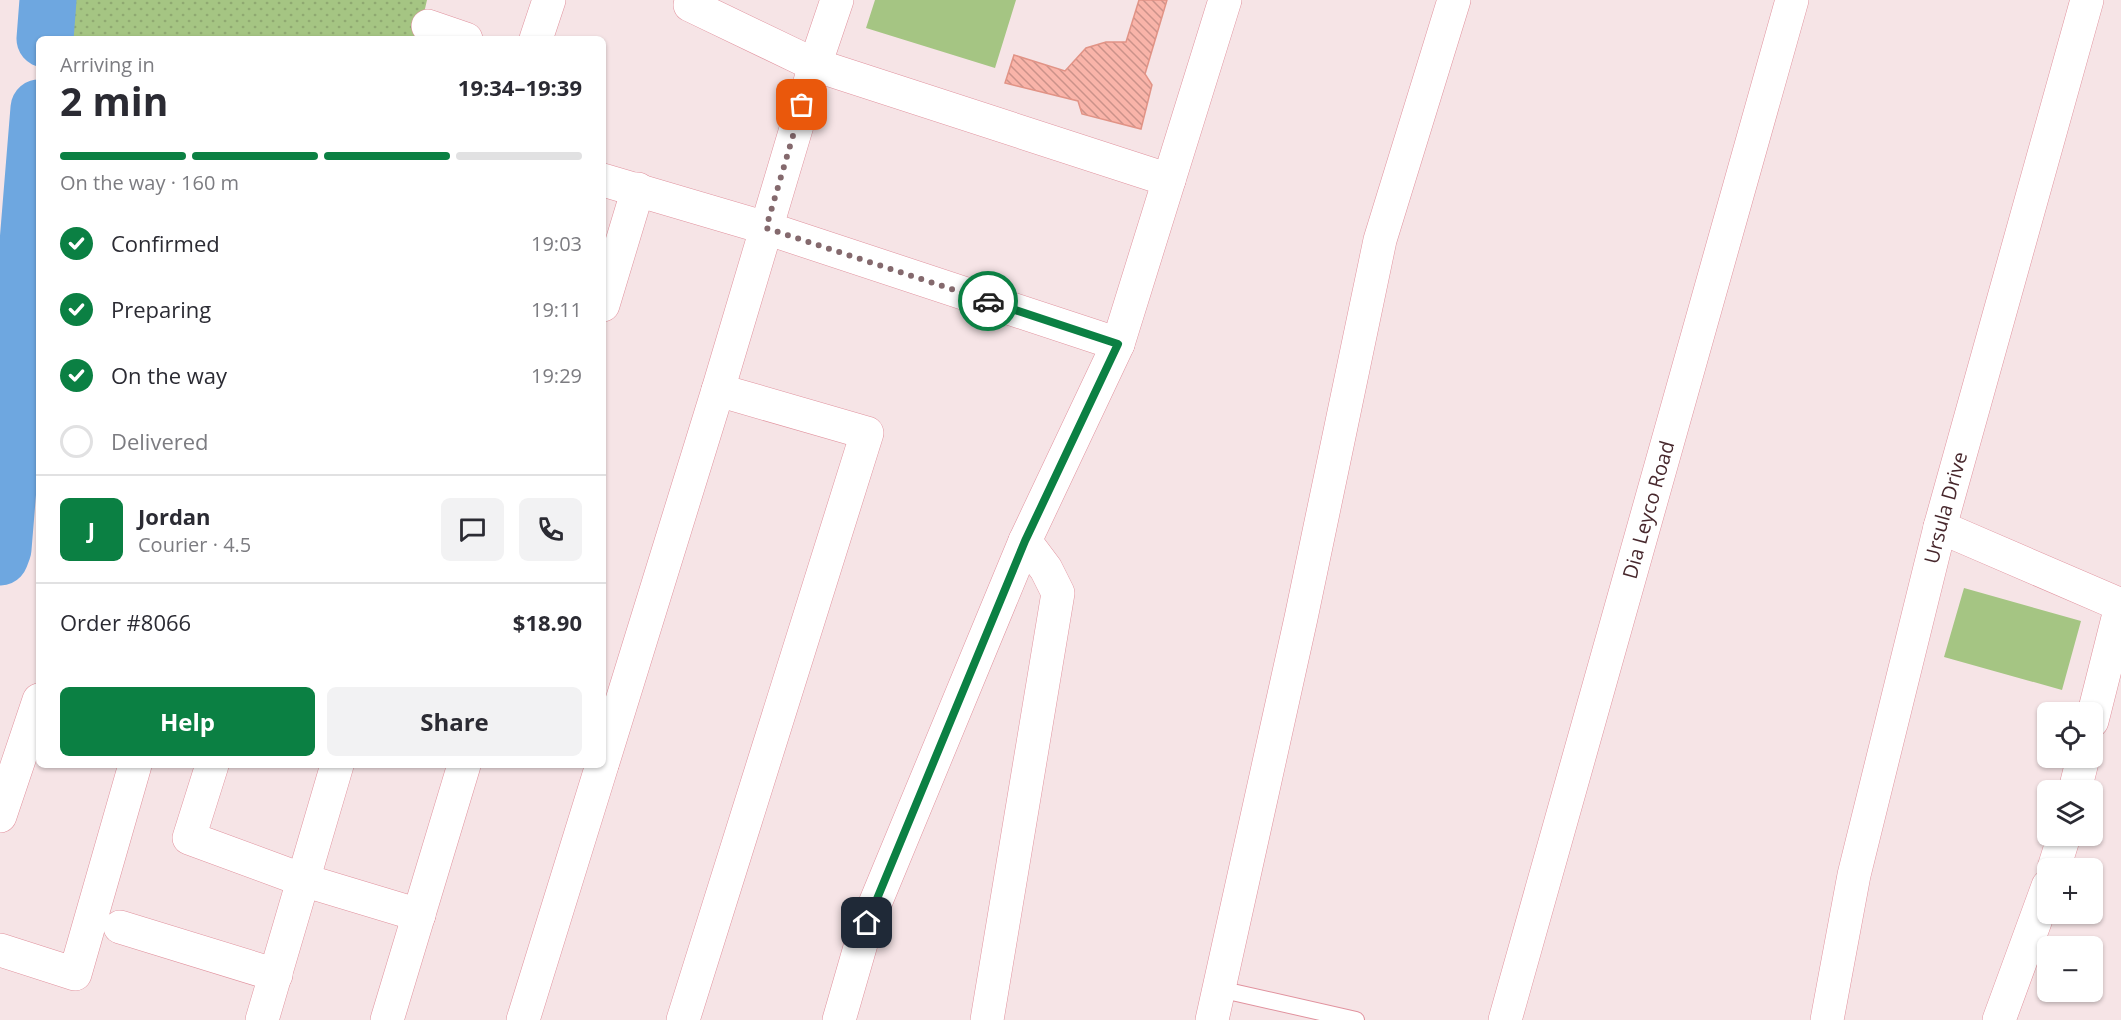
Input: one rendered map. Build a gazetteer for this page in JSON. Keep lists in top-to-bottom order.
{
  "streets": {
    "street": ["Ursula Drive", "Dia Leyco Road"]
  },
  "page": {
    "heading": ["2 min", "Arriving in", "19:34–19:39"],
    "panel": [
      "Jordan",
      "Courier · 4.5",
      "Order #8066",
      "$18.90"
    ],
    "bar": "On the way · 160 m",
    "list": [
      ["Confirmed", "19:03"],
      ["Preparing", "19:11"],
      ["On the way", "19:29"],
      "Delivered"
    ],
    "round": "J",
    "buttons": ["Help", "Share"],
    "map_buttons": ["+", "−"]
  }
}
